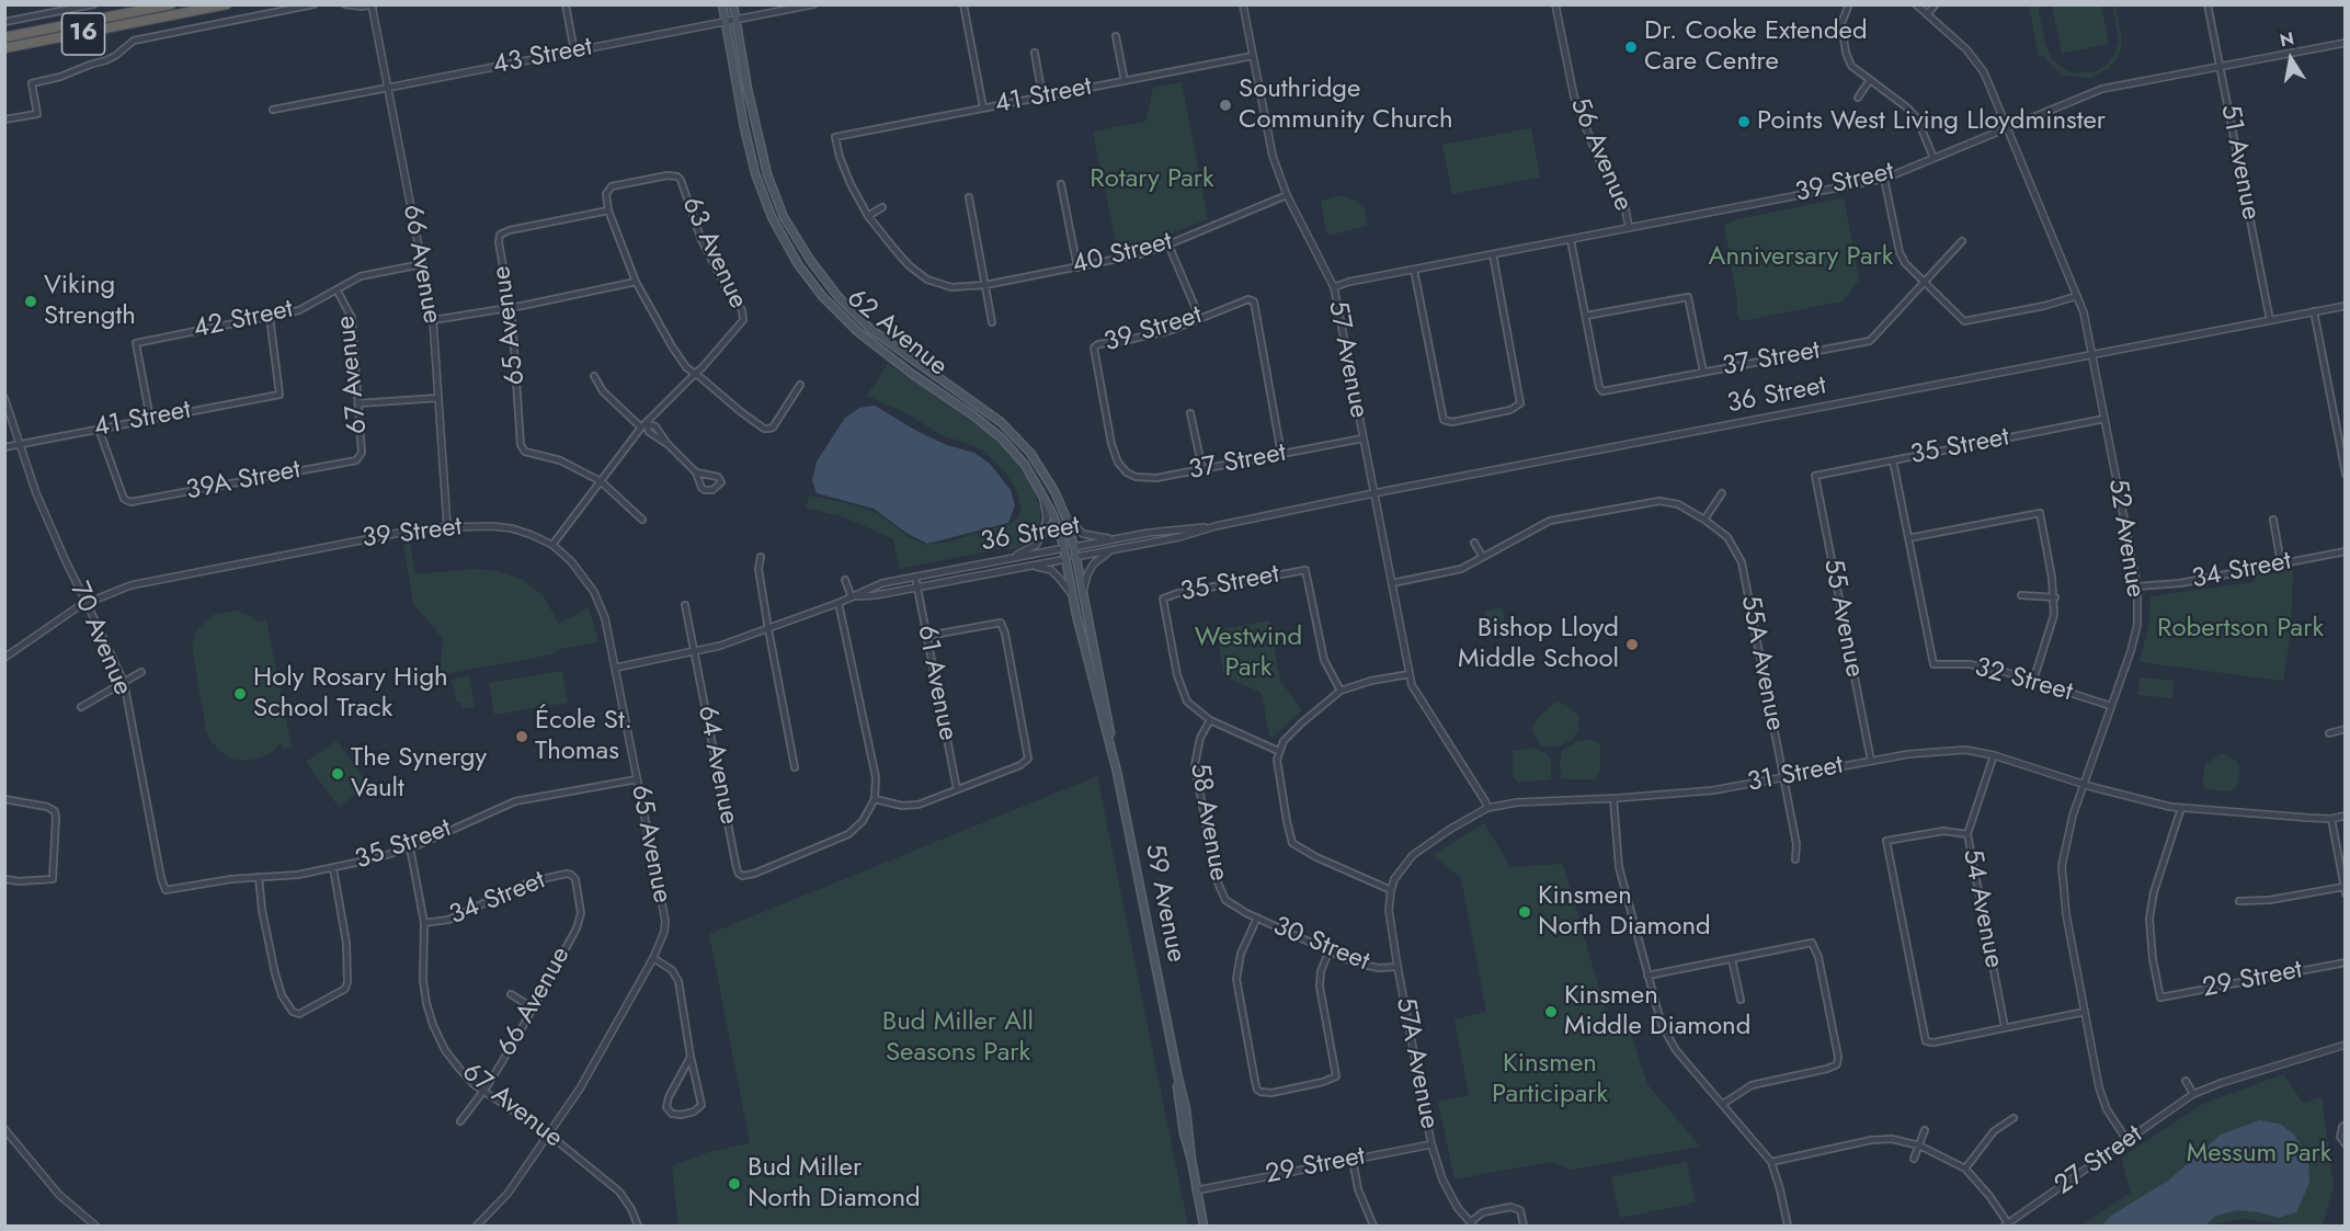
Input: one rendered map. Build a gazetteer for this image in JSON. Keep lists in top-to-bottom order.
{
  "streets": {
    "highway": ["16"],
    "main road": ["62 Avenue", "36 Street", "59 Avenue"],
    "street": [
      "43 Street",
      "41 Street",
      "56 Avenue",
      "51 Avenue",
      "39 Street",
      "63 Avenue",
      "40 Street",
      "66 Avenue",
      "42 Street",
      "65 Avenue",
      "57 Avenue",
      "37 Street",
      "67 Avenue",
      "35 Street",
      "39A Street",
      "52 Avenue",
      "34 Street",
      "55 Avenue",
      "70 Avenue",
      "55A Avenue",
      "32 Street",
      "61 Avenue",
      "64 Avenue",
      "31 Street",
      "58 Avenue",
      "54 Avenue",
      "30 Street",
      "29 Street",
      "57A Avenue",
      "27 Street"
    ]
  },
  "crossings": [
    ["43 Street", "66 Avenue"],
    ["43 Street", "62 Avenue"],
    ["41 Street", "40 Street"],
    ["41 Street", "42 Street"],
    ["41 Street", "57 Avenue"],
    ["41 Street", "39A Street"],
    ["41 Street", "70 Avenue"],
    ["56 Avenue", "39 Street"],
    ["51 Avenue", "39 Street"],
    ["51 Avenue", "36 Street"],
    ["39 Street", "66 Avenue"],
    ["39 Street", "65 Avenue"],
    ["39 Street", "57 Avenue"],
    ["39 Street", "37 Street"],
    ["39 Street", "52 Avenue"],
    ["39 Street", "70 Avenue"],
    ["63 Avenue", "65 Avenue"],
    ["40 Street", "57 Avenue"],
    ["66 Avenue", "42 Street"],
    ["66 Avenue", "67 Avenue"],
    ["66 Avenue", "34 Street"],
    ["42 Street", "67 Avenue"],
    ["65 Avenue", "67 Avenue"],
    ["65 Avenue", "36 Street"],
    ["65 Avenue", "35 Street"],
    ["62 Avenue", "36 Street"],
    ["62 Avenue", "59 Avenue"],
    ["57 Avenue", "37 Street"],
    ["57 Avenue", "36 Street"],
    ["57 Avenue", "31 Street"],
    ["67 Avenue", "35 Street"],
    ["67 Avenue", "39A Street"],
    ["67 Avenue", "34 Street"],
    ["36 Street", "52 Avenue"],
    ["36 Street", "61 Avenue"],
    ["36 Street", "64 Avenue"],
    ["36 Street", "59 Avenue"],
    ["35 Street", "52 Avenue"],
    ["35 Street", "55 Avenue"],
    ["35 Street", "70 Avenue"],
    ["35 Street", "58 Avenue"],
    ["52 Avenue", "34 Street"],
    ["52 Avenue", "32 Street"],
    ["52 Avenue", "31 Street"],
    ["52 Avenue", "27 Street"],
    ["55 Avenue", "31 Street"],
    ["55A Avenue", "31 Street"],
    ["31 Street", "54 Avenue"],
    ["31 Street", "29 Street"],
    ["31 Street", "57A Avenue"],
    ["58 Avenue", "30 Street"],
    ["59 Avenue", "29 Street"],
    ["30 Street", "57A Avenue"],
    ["29 Street", "57A Avenue"]
  ],
  "parks": [
    "Rotary Park",
    "Anniversary Park",
    "Robertson Park",
    "Westwind Park",
    "Bud Miller All Seasons Park",
    "Kinsmen Participark",
    "Messum Park"
  ],
  "places": [
    "Dr. Cooke Extended Care Centre",
    "Southridge Community Church",
    "Points West Living Lloydminster",
    "Viking Strength",
    "Bishop Lloyd Middle School",
    "Holy Rosary High School Track",
    "École St. Thomas",
    "The Synergy Vault",
    "Kinsmen North Diamond",
    "Kinsmen Middle Diamond",
    "Bud Miller North Diamond"
  ],
  "north": "top"
}
